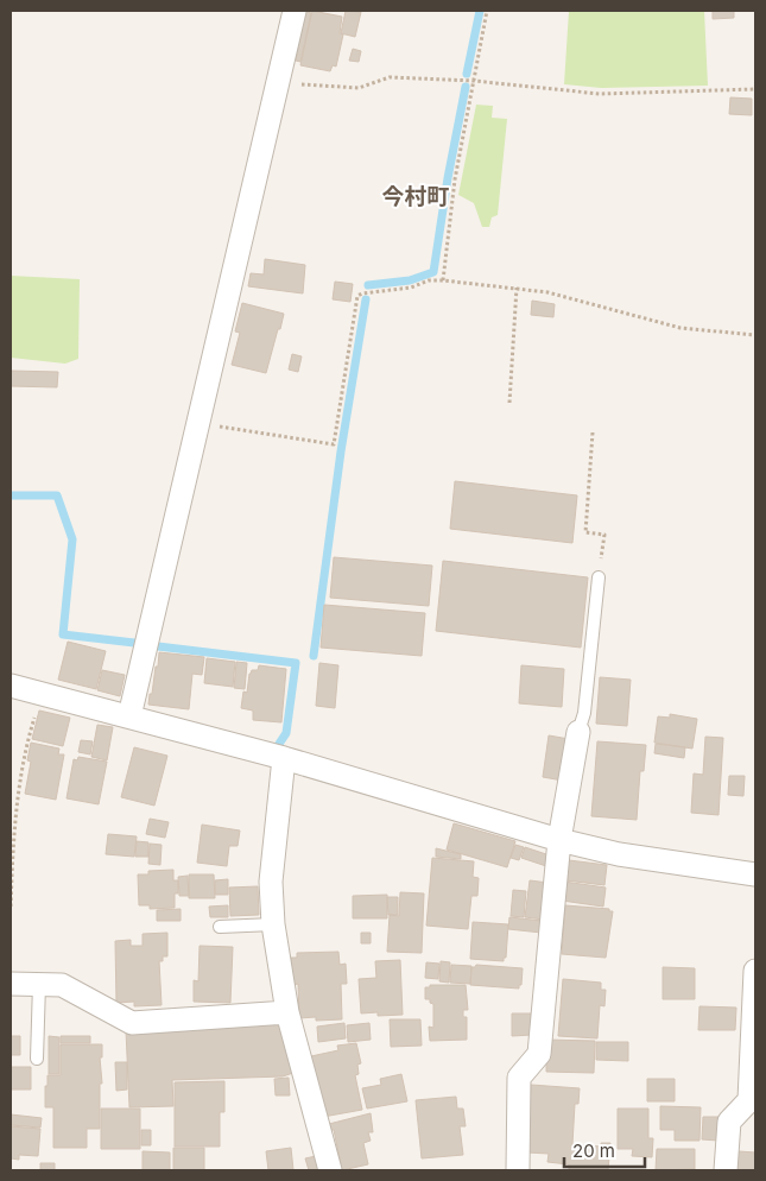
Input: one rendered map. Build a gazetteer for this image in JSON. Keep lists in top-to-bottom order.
{
  "districts": ["今村町"],
  "scale_bar": "20 m"
}
